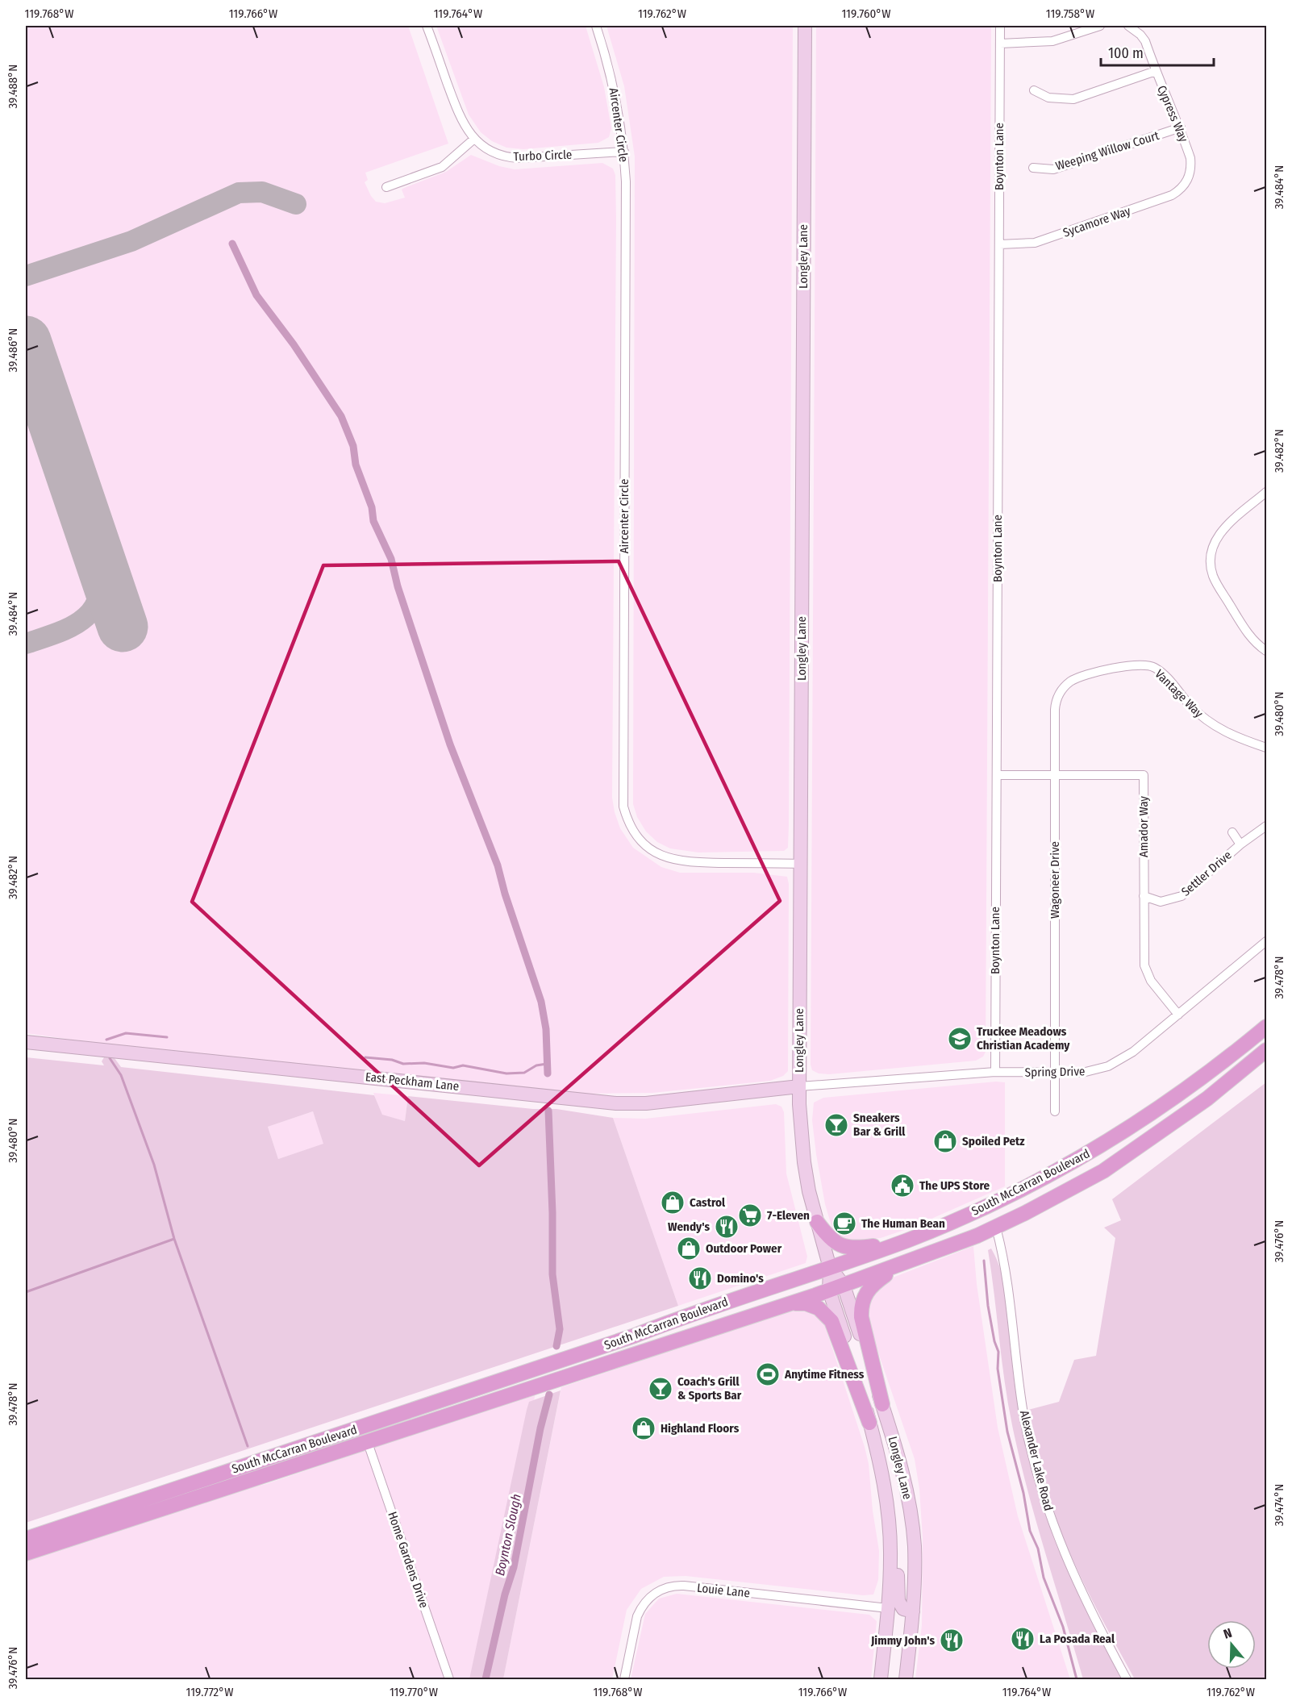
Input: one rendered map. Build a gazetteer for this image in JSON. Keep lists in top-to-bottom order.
{
  "streets": {
    "main road": ["Longley Lane", "East Peckham Lane", "South McCarran Boulevard"],
    "street": [
      "Cypress Way",
      "Aircenter Circle",
      "Weeping Willow Court",
      "Turbo Circle",
      "Boynton Lane",
      "Sycamore Way",
      "Vantage Way",
      "Amador Way",
      "Settler Drive",
      "Wagoneer Drive",
      "Spring Drive",
      "Alexander Lake Road",
      "Home Gardens Drive",
      "Louie Lane"
    ]
  },
  "crossings": [
    ["Cypress Way", "Weeping Willow Court"],
    ["Cypress Way", "Sycamore Way"],
    ["Aircenter Circle", "Turbo Circle"],
    ["Aircenter Circle", "Longley Lane"],
    ["Boynton Lane", "Sycamore Way"],
    ["Boynton Lane", "Amador Way"],
    ["Boynton Lane", "Spring Drive"],
    ["Longley Lane", "Spring Drive"],
    ["Longley Lane", "East Peckham Lane"],
    ["Longley Lane", "South McCarran Boulevard"],
    ["Longley Lane", "Louie Lane"],
    ["Vantage Way", "Wagoneer Drive"],
    ["Amador Way", "Settler Drive"],
    ["Amador Way", "Wagoneer Drive"],
    ["Amador Way", "Spring Drive"],
    ["Wagoneer Drive", "Spring Drive"],
    ["Spring Drive", "East Peckham Lane"],
    ["South McCarran Boulevard", "Alexander Lake Road"],
    ["South McCarran Boulevard", "Home Gardens Drive"]
  ],
  "water": ["Boynton Slough"],
  "places": {
    "school or university": ["Truckee Meadows Christian Academy"],
    "bar": ["Sneakers Bar & Grill", "Coach's Grill & Sports Bar"],
    "shop": [
      "Spoiled Petz",
      "Castrol",
      "Outdoor Power",
      "Highland Floors"
    ],
    "public building": ["The UPS Store"],
    "supermarket": ["7-Eleven"],
    "cafe": ["The Human Bean"],
    "restaurant": [
      "Wendy's",
      "Domino's",
      "La Posada Real",
      "Jimmy John's"
    ],
    "sports": ["Anytime Fitness"]
  },
  "scale_bar": "100 m",
  "north": "top",
  "coordinates": [
    "119.768°W",
    "119.766°W",
    "119.764°W",
    "119.762°W",
    "119.760°W",
    "119.758°W",
    "39.488°N",
    "39.484°N",
    "39.486°N",
    "39.482°N",
    "39.480°N",
    "39.478°N",
    "39.476°N",
    "39.474°N",
    "119.772°W",
    "119.770°W"
  ]
}
